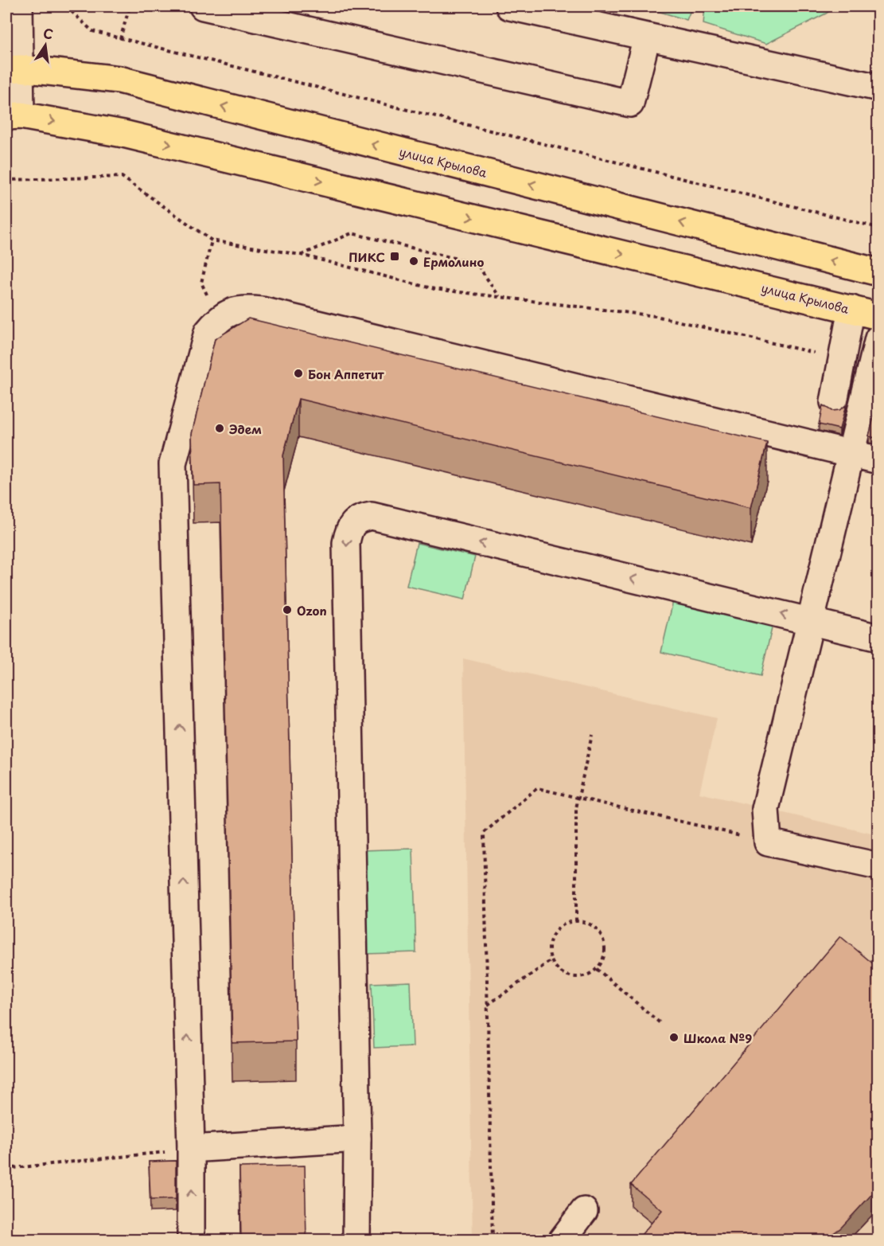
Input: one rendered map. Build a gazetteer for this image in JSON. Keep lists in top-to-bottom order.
{
  "streets": {
    "main road": ["улица Крылова"]
  },
  "places": {
    "transit": ["ПИКС"],
    "other": [
      "Ермолино",
      "Бон Аппетит",
      "Эдем",
      "Ozon",
      "Школа №9"
    ]
  },
  "north": "top"
}
